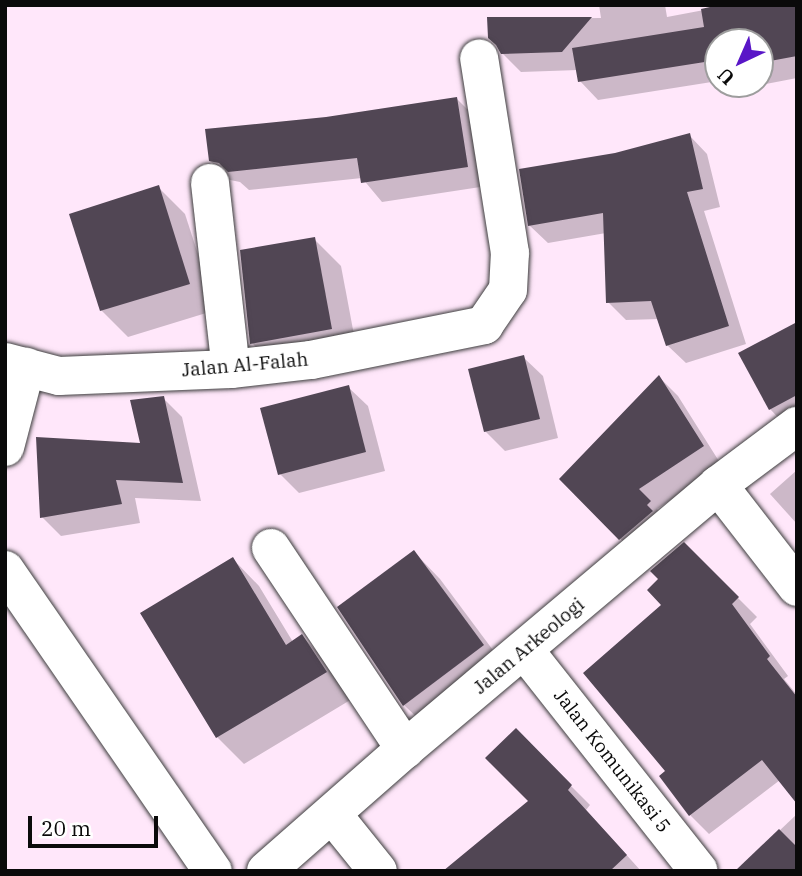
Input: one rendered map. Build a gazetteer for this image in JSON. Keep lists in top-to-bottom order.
{
  "streets": {
    "street": ["Jalan Al-Falah", "Jalan Arkeologi", "Jalan Komunikasi 5"]
  },
  "crossings": [
    ["Jalan Arkeologi", "Jalan Komunikasi 5"]
  ],
  "scale_bar": "20 m",
  "north": "bottom left"
}
